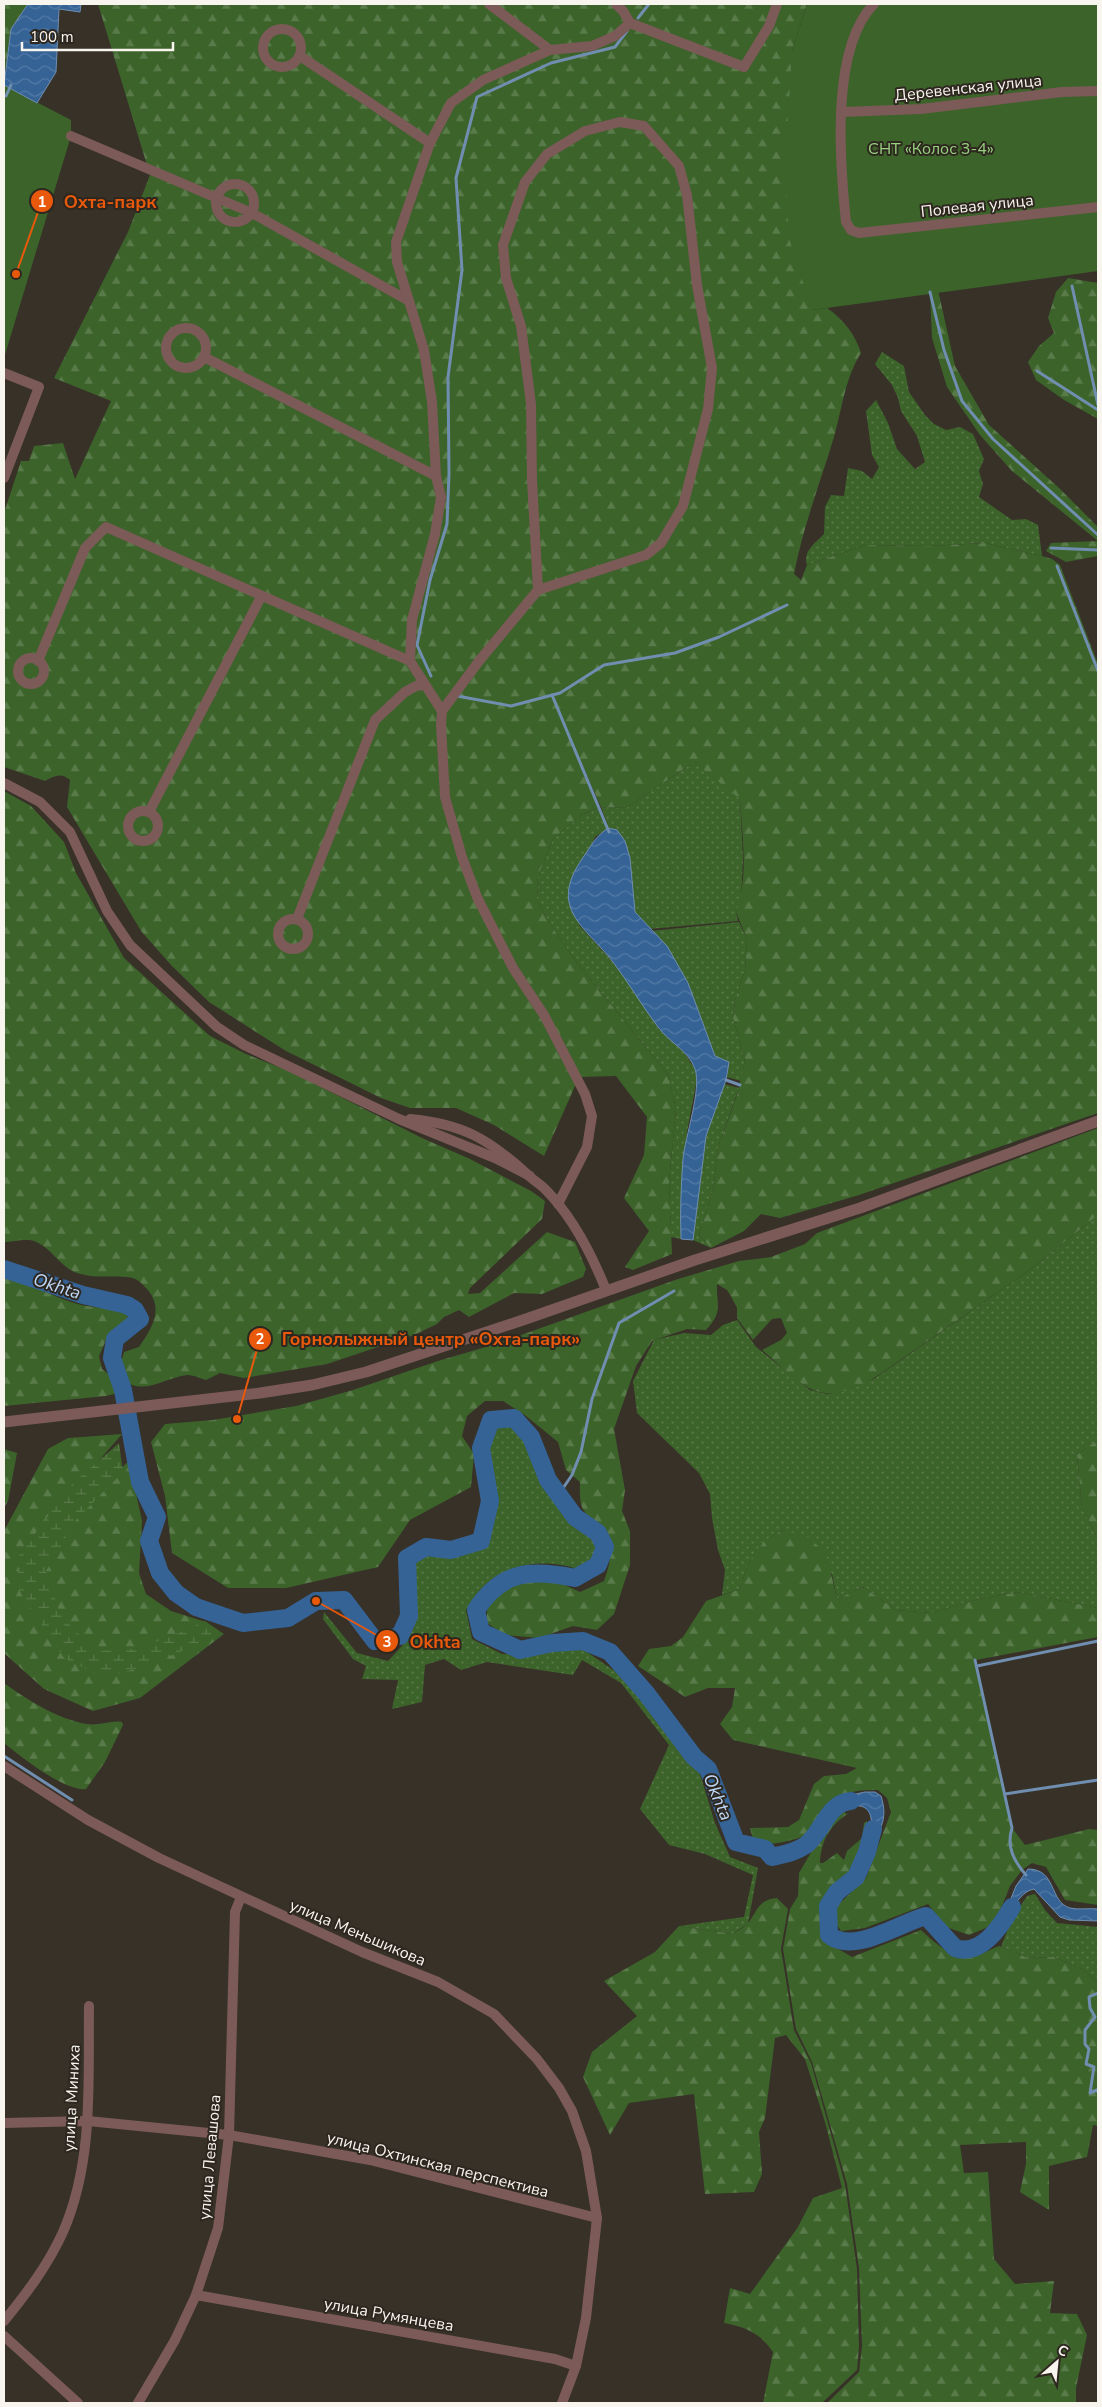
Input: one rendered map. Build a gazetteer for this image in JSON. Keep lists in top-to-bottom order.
{
  "streets": {
    "street": [
      "Деревенская улица",
      "Полевая улица",
      "улица Меньшикова",
      "улица Миниха",
      "улица Левашова",
      "улица Охтинская перспектива",
      "улица Румянцева"
    ]
  },
  "crossings": [
    ["Деревенская улица", "Полевая улица"],
    ["улица Меньшикова", "улица Левашова"],
    ["улица Меньшикова", "улица Охтинская перспектива"],
    ["улица Меньшикова", "улица Румянцева"],
    ["улица Миниха", "улица Охтинская перспектива"],
    ["улица Левашова", "улица Охтинская перспектива"],
    ["улица Левашова", "улица Румянцева"]
  ],
  "water": ["Okhta"],
  "parks": ["СНТ «Колос 3-4»"],
  "places": ["Охта-парк", "Горнолыжный центр «Охта-парк»", "Okhta"],
  "scale_bar": "100 m",
  "north": "top right"
}
